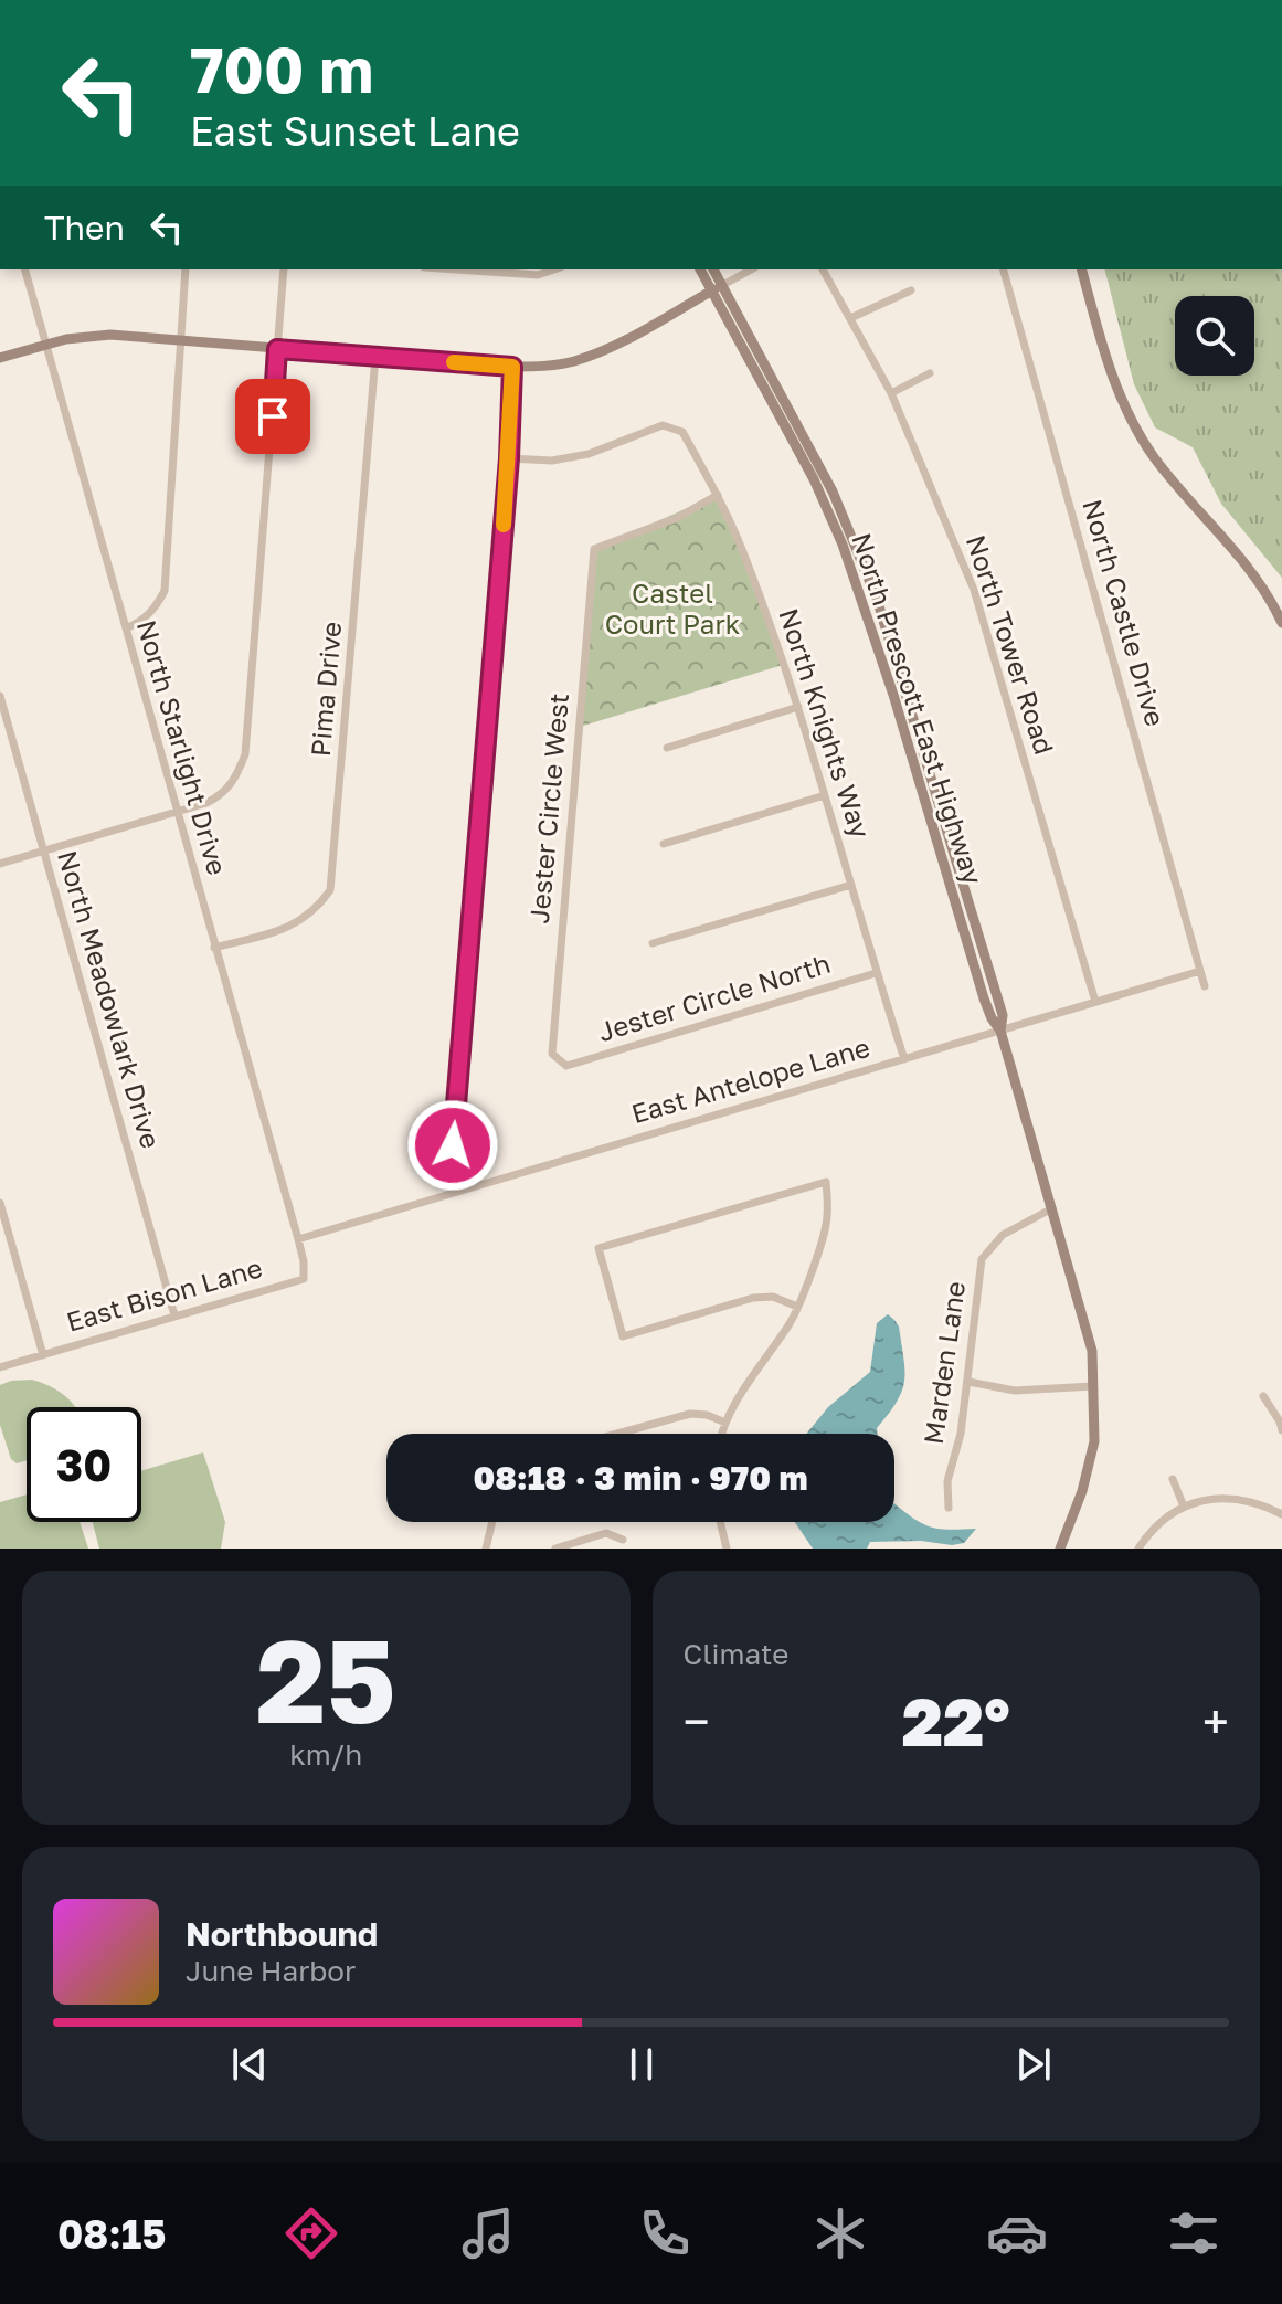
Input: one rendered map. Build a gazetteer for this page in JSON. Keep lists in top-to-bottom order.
{
  "streets": {
    "street": [
      "North Castle Drive",
      "North Tower Road",
      "Pima Drive",
      "North Prescott East Highway",
      "North Knights Way",
      "North Starlight Drive",
      "Jester Circle West",
      "Jester Circle North",
      "North Meadowlark Drive",
      "East Antelope Lane",
      "East Bison Lane",
      "Marden Lane"
    ]
  },
  "crossings": [
    ["North Castle Drive", "East Antelope Lane"],
    ["North Tower Road", "East Antelope Lane"],
    ["Pima Drive", "North Starlight Drive"],
    ["North Prescott East Highway", "East Antelope Lane"],
    ["North Prescott East Highway", "Marden Lane"],
    ["North Knights Way", "Jester Circle West"],
    ["North Knights Way", "Jester Circle North"],
    ["North Knights Way", "East Antelope Lane"],
    ["North Starlight Drive", "East Antelope Lane"],
    ["North Starlight Drive", "East Bison Lane"],
    ["Jester Circle West", "Jester Circle North"],
    ["North Meadowlark Drive", "East Bison Lane"],
    ["East Antelope Lane", "East Bison Lane"]
  ],
  "parks": ["Castel Court Park"],
  "page": {
    "turn": ["700 m", "East Sunset Lane"],
    "then": "Then",
    "limit": "30",
    "trip": "08:18 · 3 min · 970 m",
    "tile": [
      ["25", "km/h"],
      "Climate"
    ],
    "heat": ["−", "22°", "+"],
    "song": ["Northbound", "June Harbor"],
    "tabs": "08:15"
  }
}
